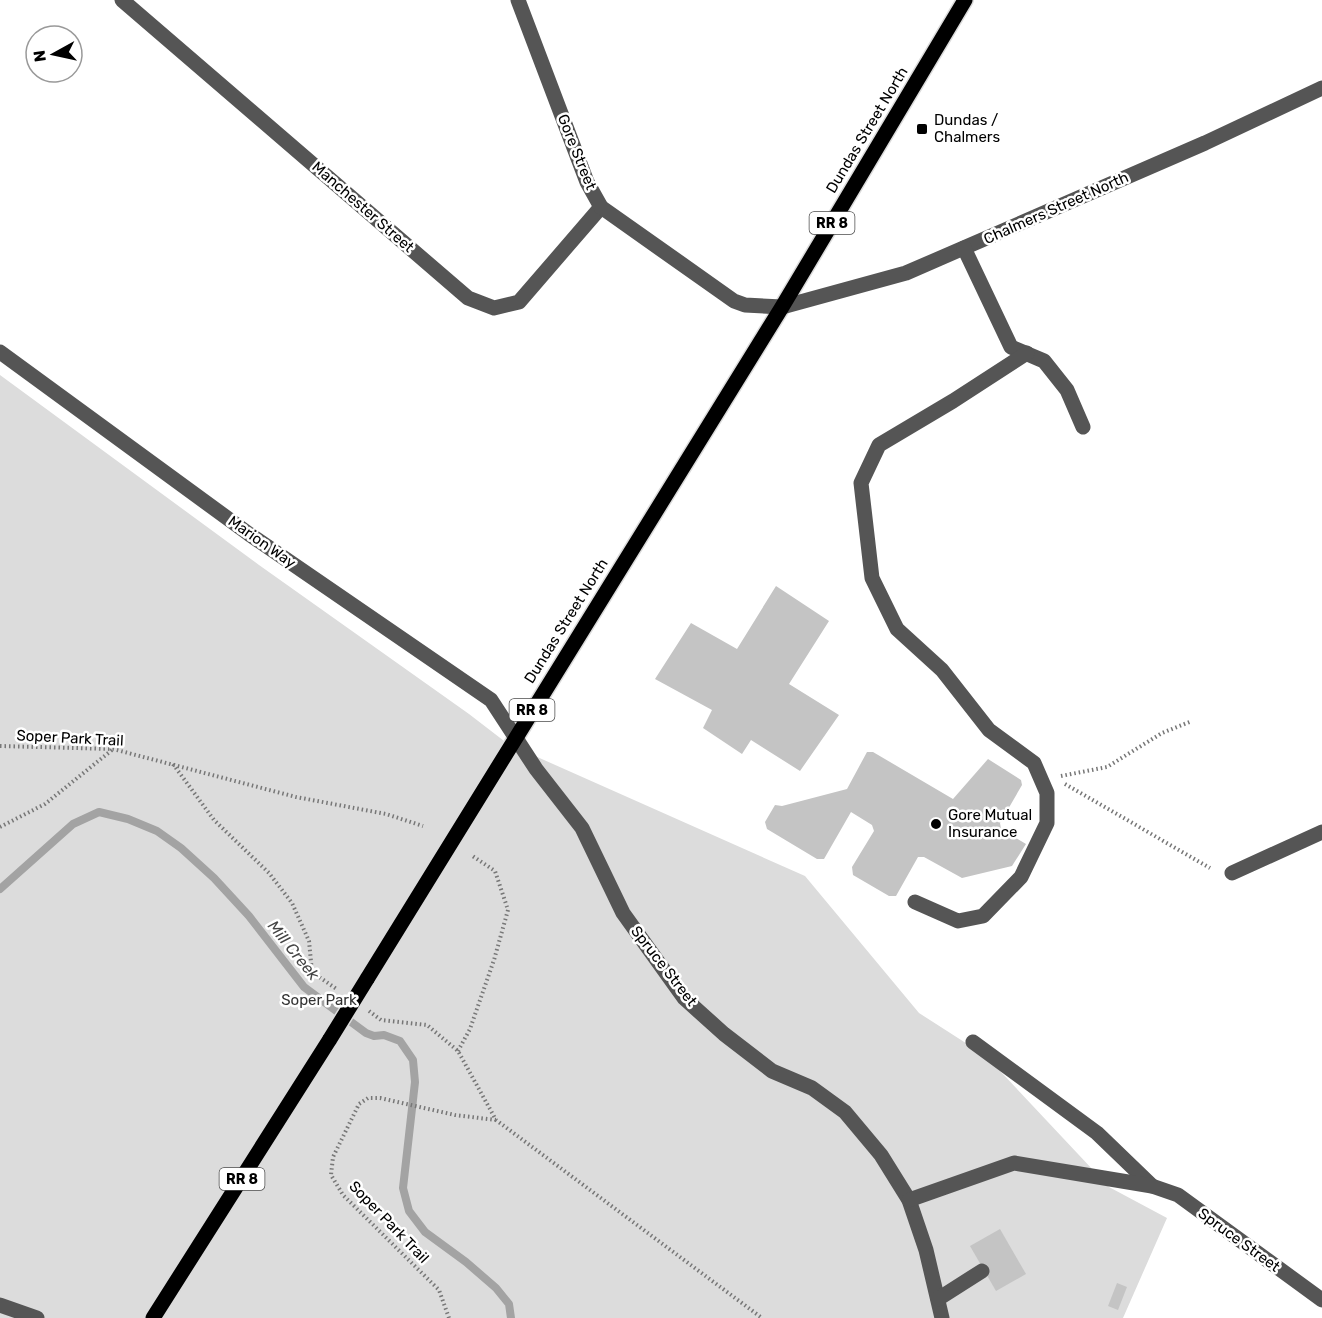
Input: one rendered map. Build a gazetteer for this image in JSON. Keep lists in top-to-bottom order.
{
  "streets": {
    "main road": ["Dundas Street North", "RR 8"],
    "street": [
      "Gore Street",
      "Manchester Street",
      "Chalmers Street North",
      "Marion Way",
      "Spruce Street"
    ],
    "path": ["Soper Park Trail"]
  },
  "crossings": [
    ["Dundas Street North", "Gore Street"],
    ["Dundas Street North", "Chalmers Street North"],
    ["Dundas Street North", "Marion Way"],
    ["Dundas Street North", "Spruce Street"],
    ["Gore Street", "Manchester Street"],
    ["Gore Street", "Chalmers Street North"],
    ["Marion Way", "Spruce Street"]
  ],
  "water": ["Mill Creek"],
  "parks": ["Soper Park"],
  "places": {
    "transit": ["Dundas / Chalmers"],
    "other": ["Gore Mutual Insurance"]
  },
  "north": "left"
}
